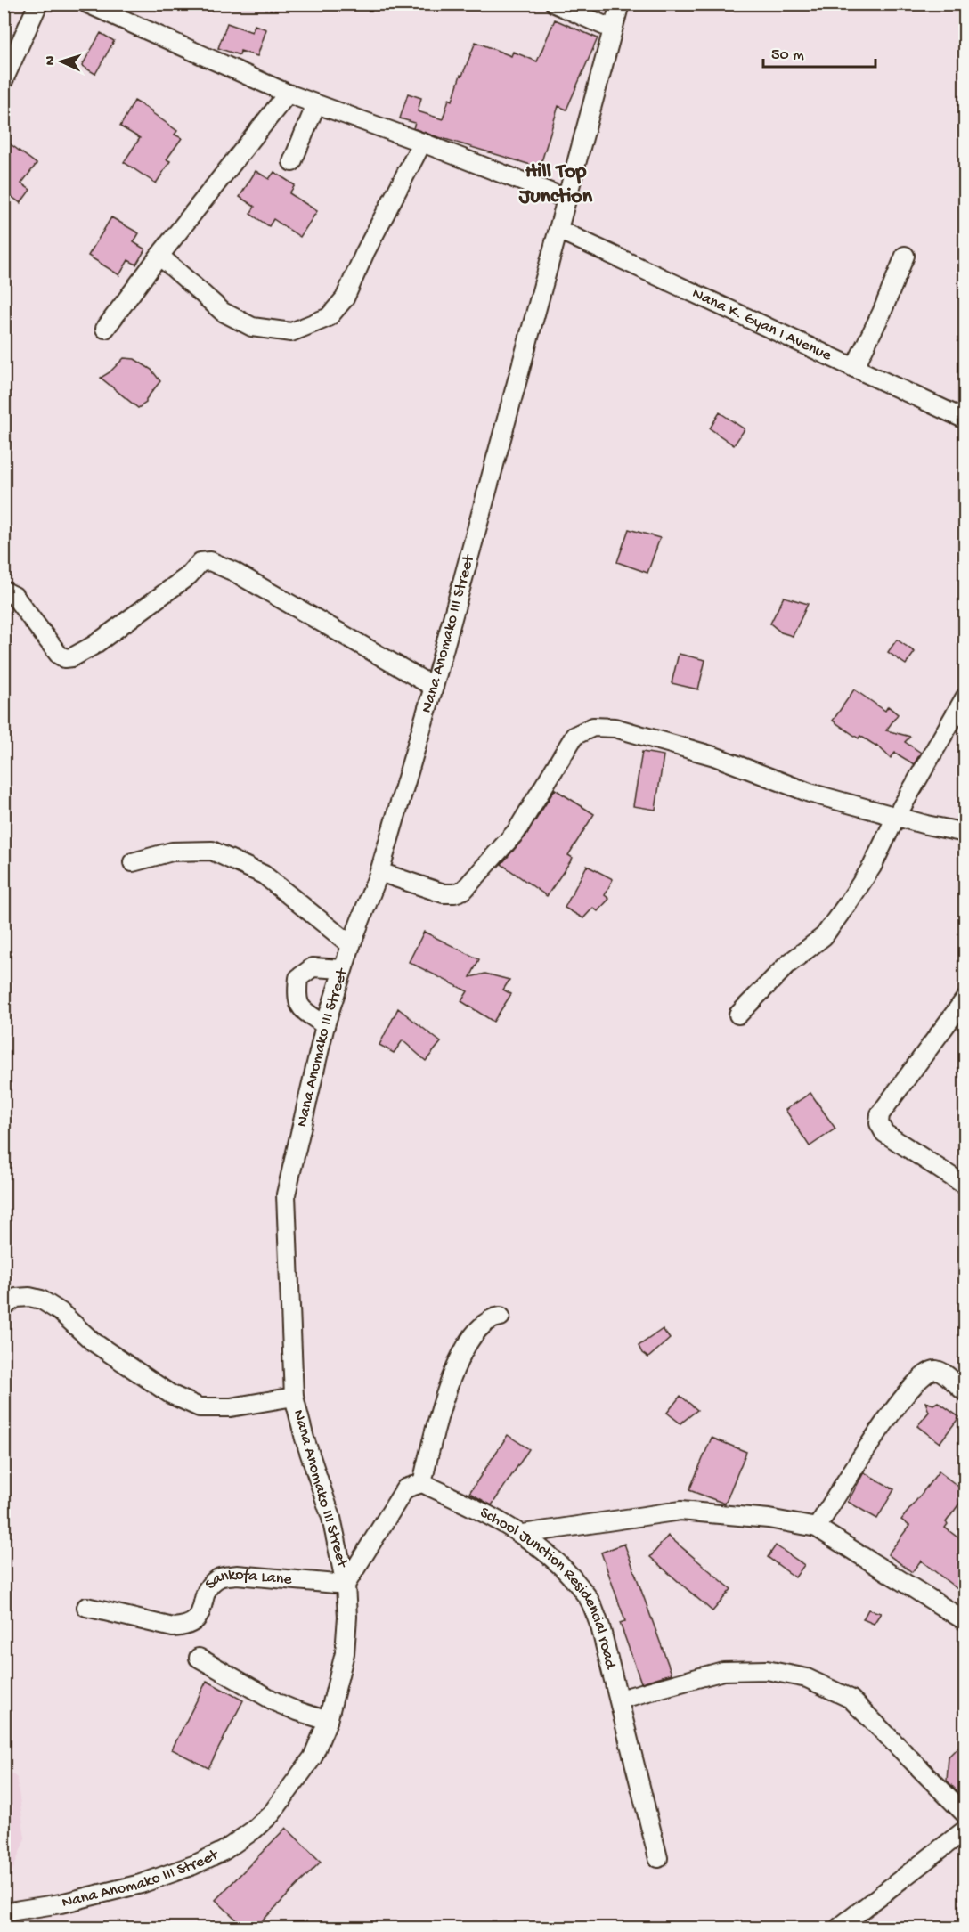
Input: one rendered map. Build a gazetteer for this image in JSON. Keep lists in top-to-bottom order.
{
  "streets": {
    "street": [
      "Nana K. Gyan I Avenue",
      "Nana Anomako III Street",
      "Sankofa Lane",
      "School Junction Residencial road"
    ]
  },
  "crossings": [
    ["Nana K. Gyan I Avenue", "Nana Anomako III Street"],
    ["Nana Anomako III Street", "Sankofa Lane"]
  ],
  "districts": ["Hill Top Junction"],
  "scale_bar": "50 m",
  "north": "left"
}
